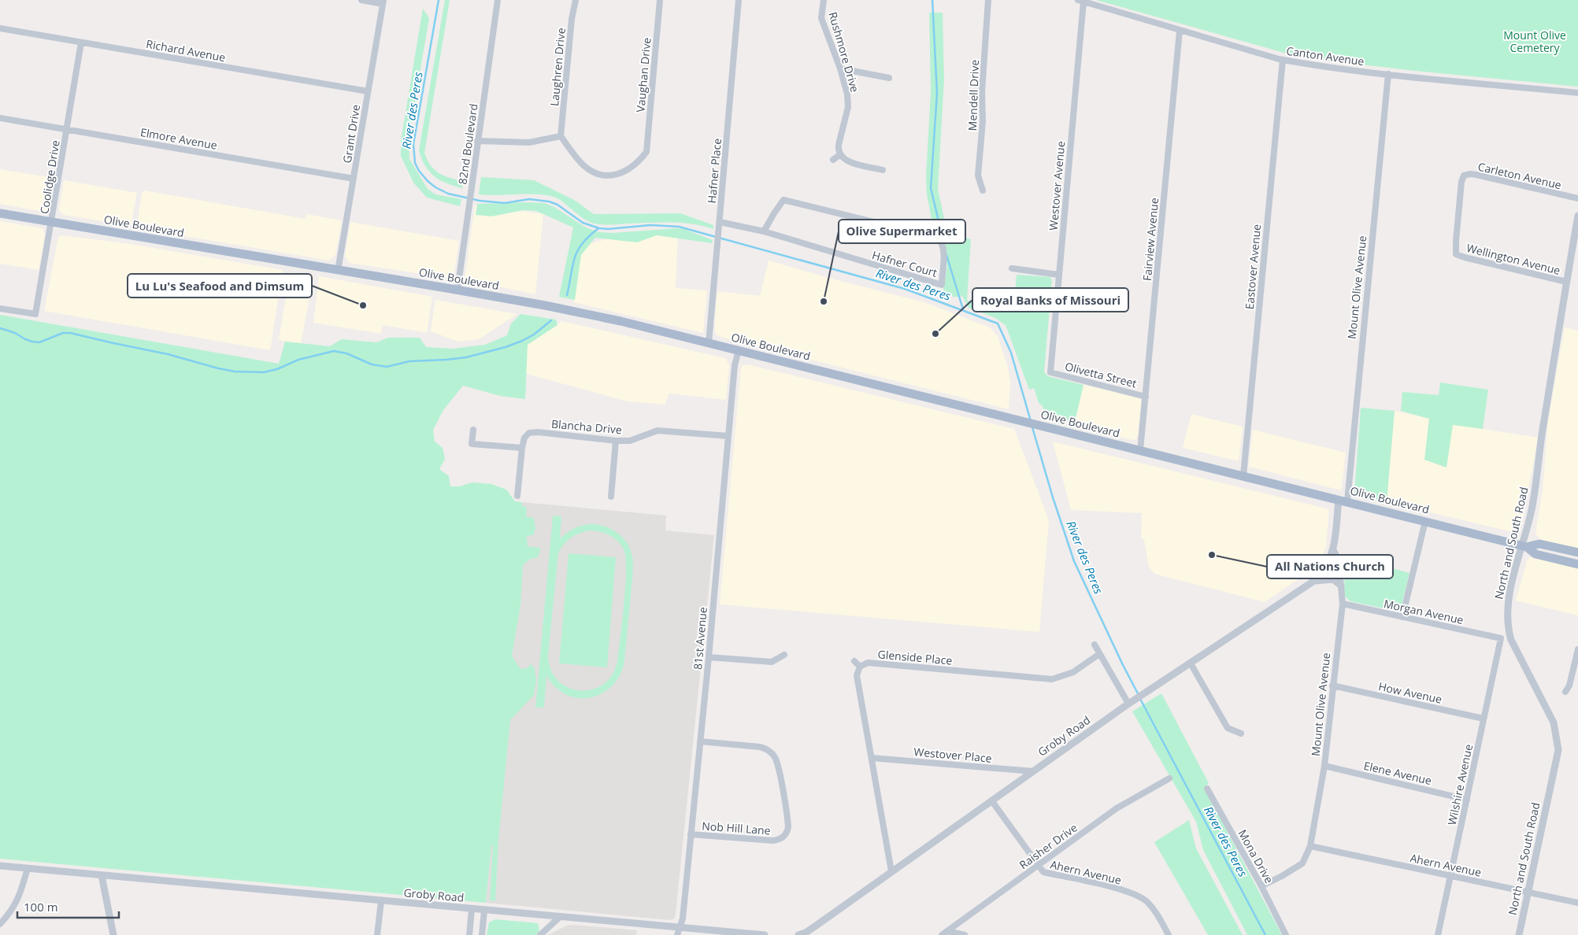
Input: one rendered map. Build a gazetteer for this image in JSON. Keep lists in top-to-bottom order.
{
  "streets": {
    "main road": ["Olive Boulevard"],
    "street": [
      "Richard Avenue",
      "Rushmore Drive",
      "Canton Avenue",
      "Laughren Drive",
      "Vaughan Drive",
      "Mendell Drive",
      "Grant Drive",
      "Elmore Avenue",
      "82nd Boulevard",
      "Hafner Place",
      "Carleton Avenue",
      "Coolidge Drive",
      "Westover Avenue",
      "Fairview Avenue",
      "Wellington Avenue",
      "Hafner Court",
      "Eastover Avenue",
      "Mount Olive Avenue",
      "Olivetta Street",
      "Blancha Drive",
      "North and South Road",
      "Morgan Avenue",
      "81st Avenue",
      "Glenside Place",
      "How Avenue",
      "Groby Road",
      "Westover Place",
      "Elene Avenue",
      "Wilshire Avenue",
      "Nob Hill Lane",
      "Raisher Drive",
      "Mona Drive",
      "Ahern Avenue"
    ]
  },
  "crossings": [
    ["Richard Avenue", "Grant Drive"],
    ["Richard Avenue", "Coolidge Drive"],
    ["Canton Avenue", "Westover Avenue"],
    ["Canton Avenue", "Fairview Avenue"],
    ["Canton Avenue", "Eastover Avenue"],
    ["Canton Avenue", "Mount Olive Avenue"],
    ["Laughren Drive", "Vaughan Drive"],
    ["Grant Drive", "Elmore Avenue"],
    ["Grant Drive", "Olive Boulevard"],
    ["Elmore Avenue", "Coolidge Drive"],
    ["82nd Boulevard", "Olive Boulevard"],
    ["Hafner Place", "Olive Boulevard"],
    ["Hafner Place", "Hafner Court"],
    ["Carleton Avenue", "Wellington Avenue"],
    ["Coolidge Drive", "Olive Boulevard"],
    ["Westover Avenue", "Olivetta Street"],
    ["Olive Boulevard", "Fairview Avenue"],
    ["Olive Boulevard", "Eastover Avenue"],
    ["Olive Boulevard", "Mount Olive Avenue"],
    ["Olive Boulevard", "North and South Road"],
    ["Olive Boulevard", "81st Avenue"],
    ["Fairview Avenue", "Olivetta Street"],
    ["Wellington Avenue", "North and South Road"],
    ["Mount Olive Avenue", "Morgan Avenue"],
    ["Mount Olive Avenue", "How Avenue"],
    ["Mount Olive Avenue", "Groby Road"],
    ["Mount Olive Avenue", "Elene Avenue"],
    ["Mount Olive Avenue", "Mona Drive"],
    ["Mount Olive Avenue", "Ahern Avenue"],
    ["Blancha Drive", "81st Avenue"],
    ["North and South Road", "Ahern Avenue"],
    ["Morgan Avenue", "Wilshire Avenue"],
    ["81st Avenue", "Groby Road"],
    ["81st Avenue", "Nob Hill Lane"],
    ["How Avenue", "Wilshire Avenue"],
    ["Groby Road", "Westover Place"],
    ["Groby Road", "Ahern Avenue"],
    ["Elene Avenue", "Wilshire Avenue"],
    ["Wilshire Avenue", "Ahern Avenue"],
    ["Raisher Drive", "Ahern Avenue"]
  ],
  "water": ["River des Peres"],
  "parks": ["Mount Olive Cemetery"],
  "places": [
    "Olive Supermarket",
    "Lu Lu's Seafood and Dimsum",
    "Royal Banks of Missouri",
    "All Nations Church"
  ],
  "scale_bar": "100 m"
}
